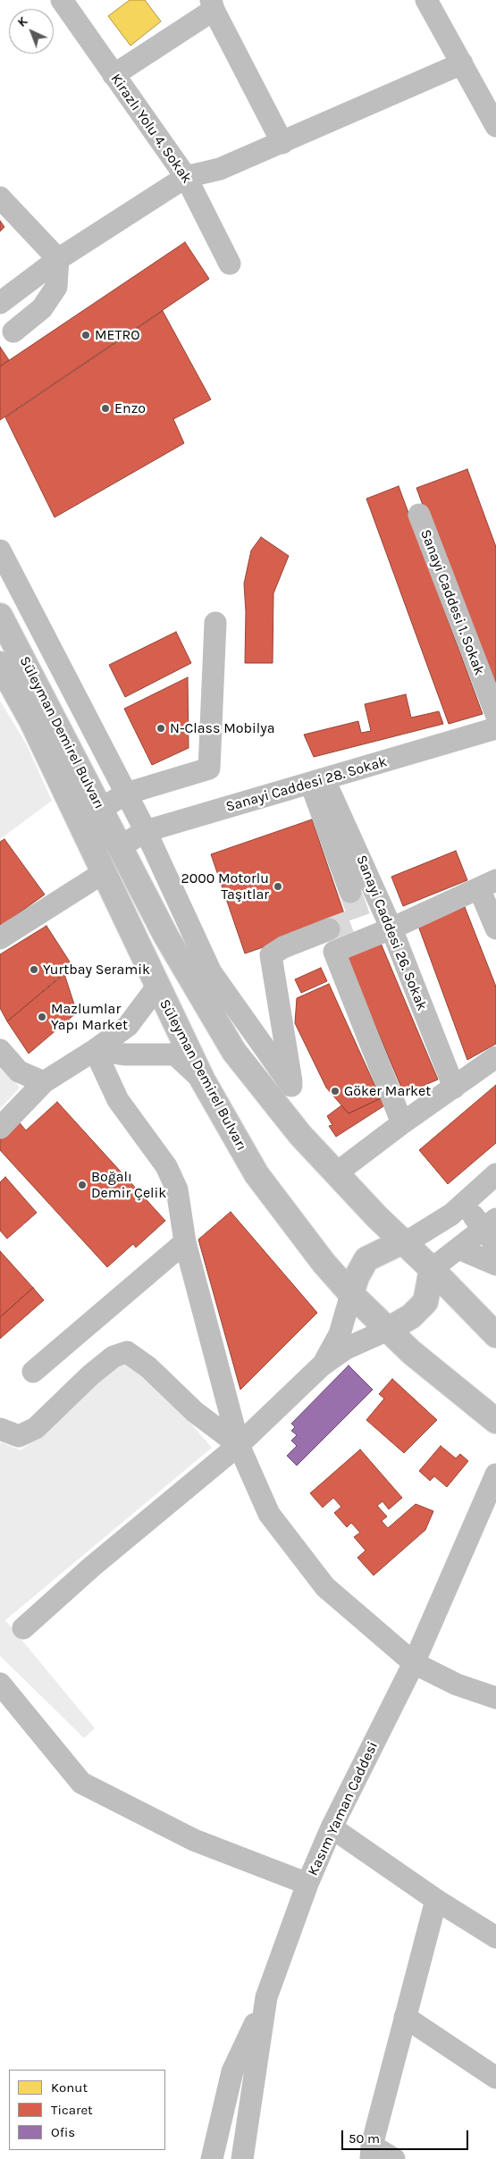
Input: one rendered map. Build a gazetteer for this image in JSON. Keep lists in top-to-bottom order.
{
  "streets": {
    "highway": ["Süleyman Demirel Bulvarı"],
    "street": [
      "Kirazlı Yolu 4. Sokak",
      "Sanayi Caddesi 1. Sokak",
      "Sanayi Caddesi 28. Sokak",
      "Sanayi Caddesi 26. Sokak",
      "Kasım Yaman Caddesi"
    ]
  },
  "crossings": [
    ["Süleyman Demirel Bulvarı", "Sanayi Caddesi 28. Sokak"],
    ["Sanayi Caddesi 28. Sokak", "Sanayi Caddesi 26. Sokak"]
  ],
  "places": [
    "METRO",
    "Enzo",
    "N-Class Mobilya",
    "2000 Motorlu Taşıtlar",
    "Yurtbay Seramik",
    "Mazlumlar Yapı Market",
    "Göker Market",
    "Boğalı Demir Çelik"
  ],
  "legend": ["Konut", "Ticaret", "Ofis"],
  "scale_bar": "50 m",
  "north": "top left"
}
